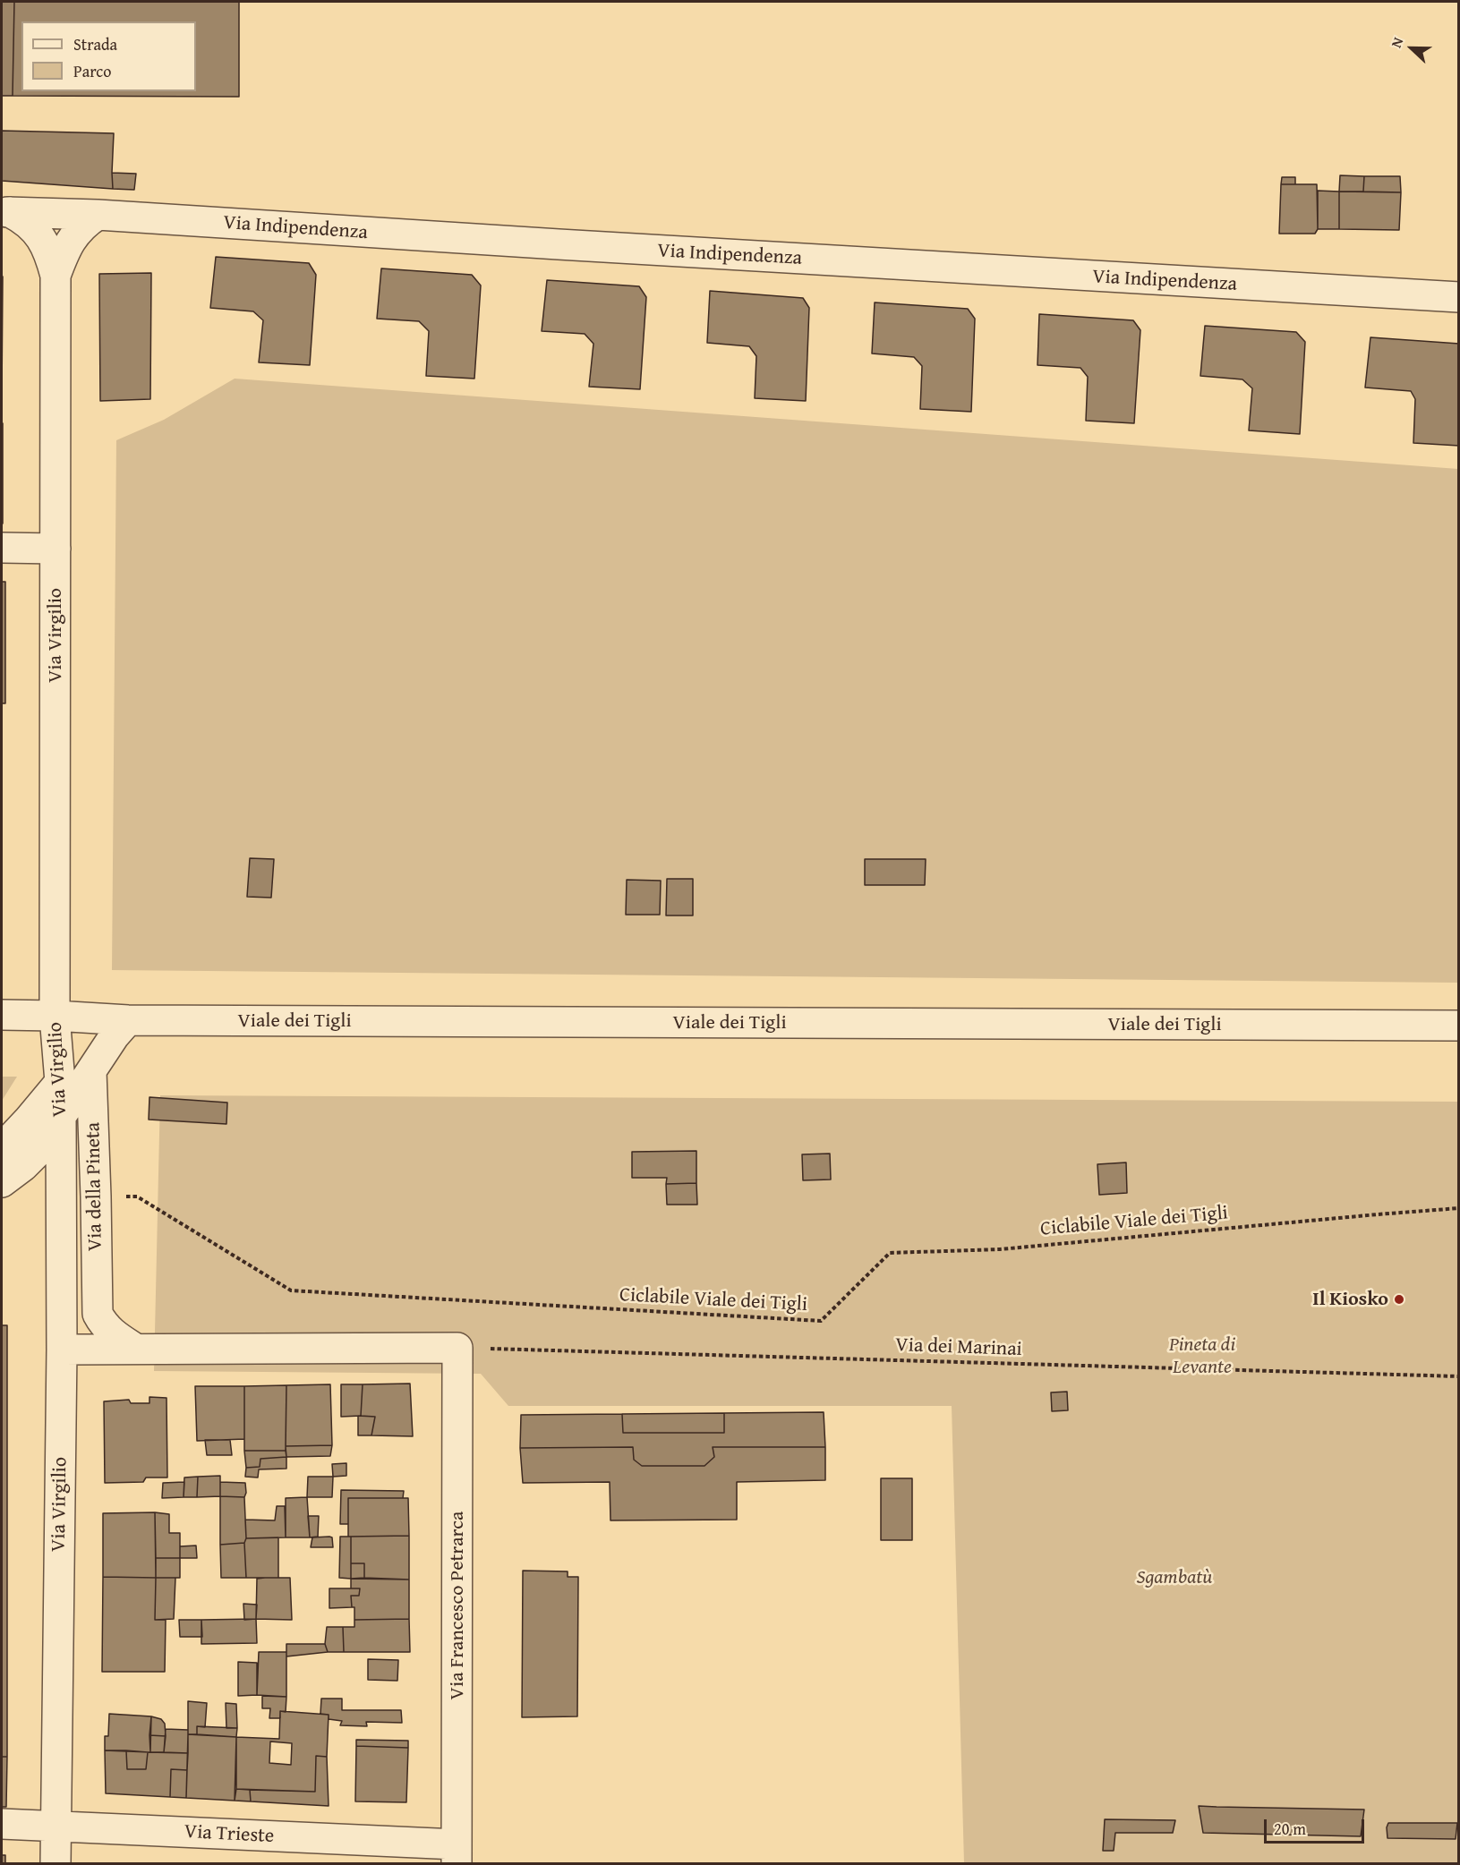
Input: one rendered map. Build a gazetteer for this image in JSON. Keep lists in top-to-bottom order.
{
  "streets": {
    "street": [
      "Via Indipendenza",
      "Via Virgilio",
      "Viale dei Tigli",
      "Via della Pineta",
      "Via Francesco Petrarca",
      "Via Trieste"
    ],
    "path": ["Ciclabile Viale dei Tigli", "Via dei Marinai"]
  },
  "crossings": [
    ["Via Indipendenza", "Via Virgilio"],
    ["Via Virgilio", "Viale dei Tigli"],
    ["Via Virgilio", "Via Trieste"],
    ["Via della Pineta", "Ciclabile Viale dei Tigli"],
    ["Via dei Marinai", "Via Francesco Petrarca"],
    ["Via Francesco Petrarca", "Via Trieste"]
  ],
  "parks": ["Pineta di Levante", "Sgambatù"],
  "places": ["Il Kiosko"],
  "legend": ["Strada", "Parco"],
  "scale_bar": "20 m",
  "north": "left"
}
